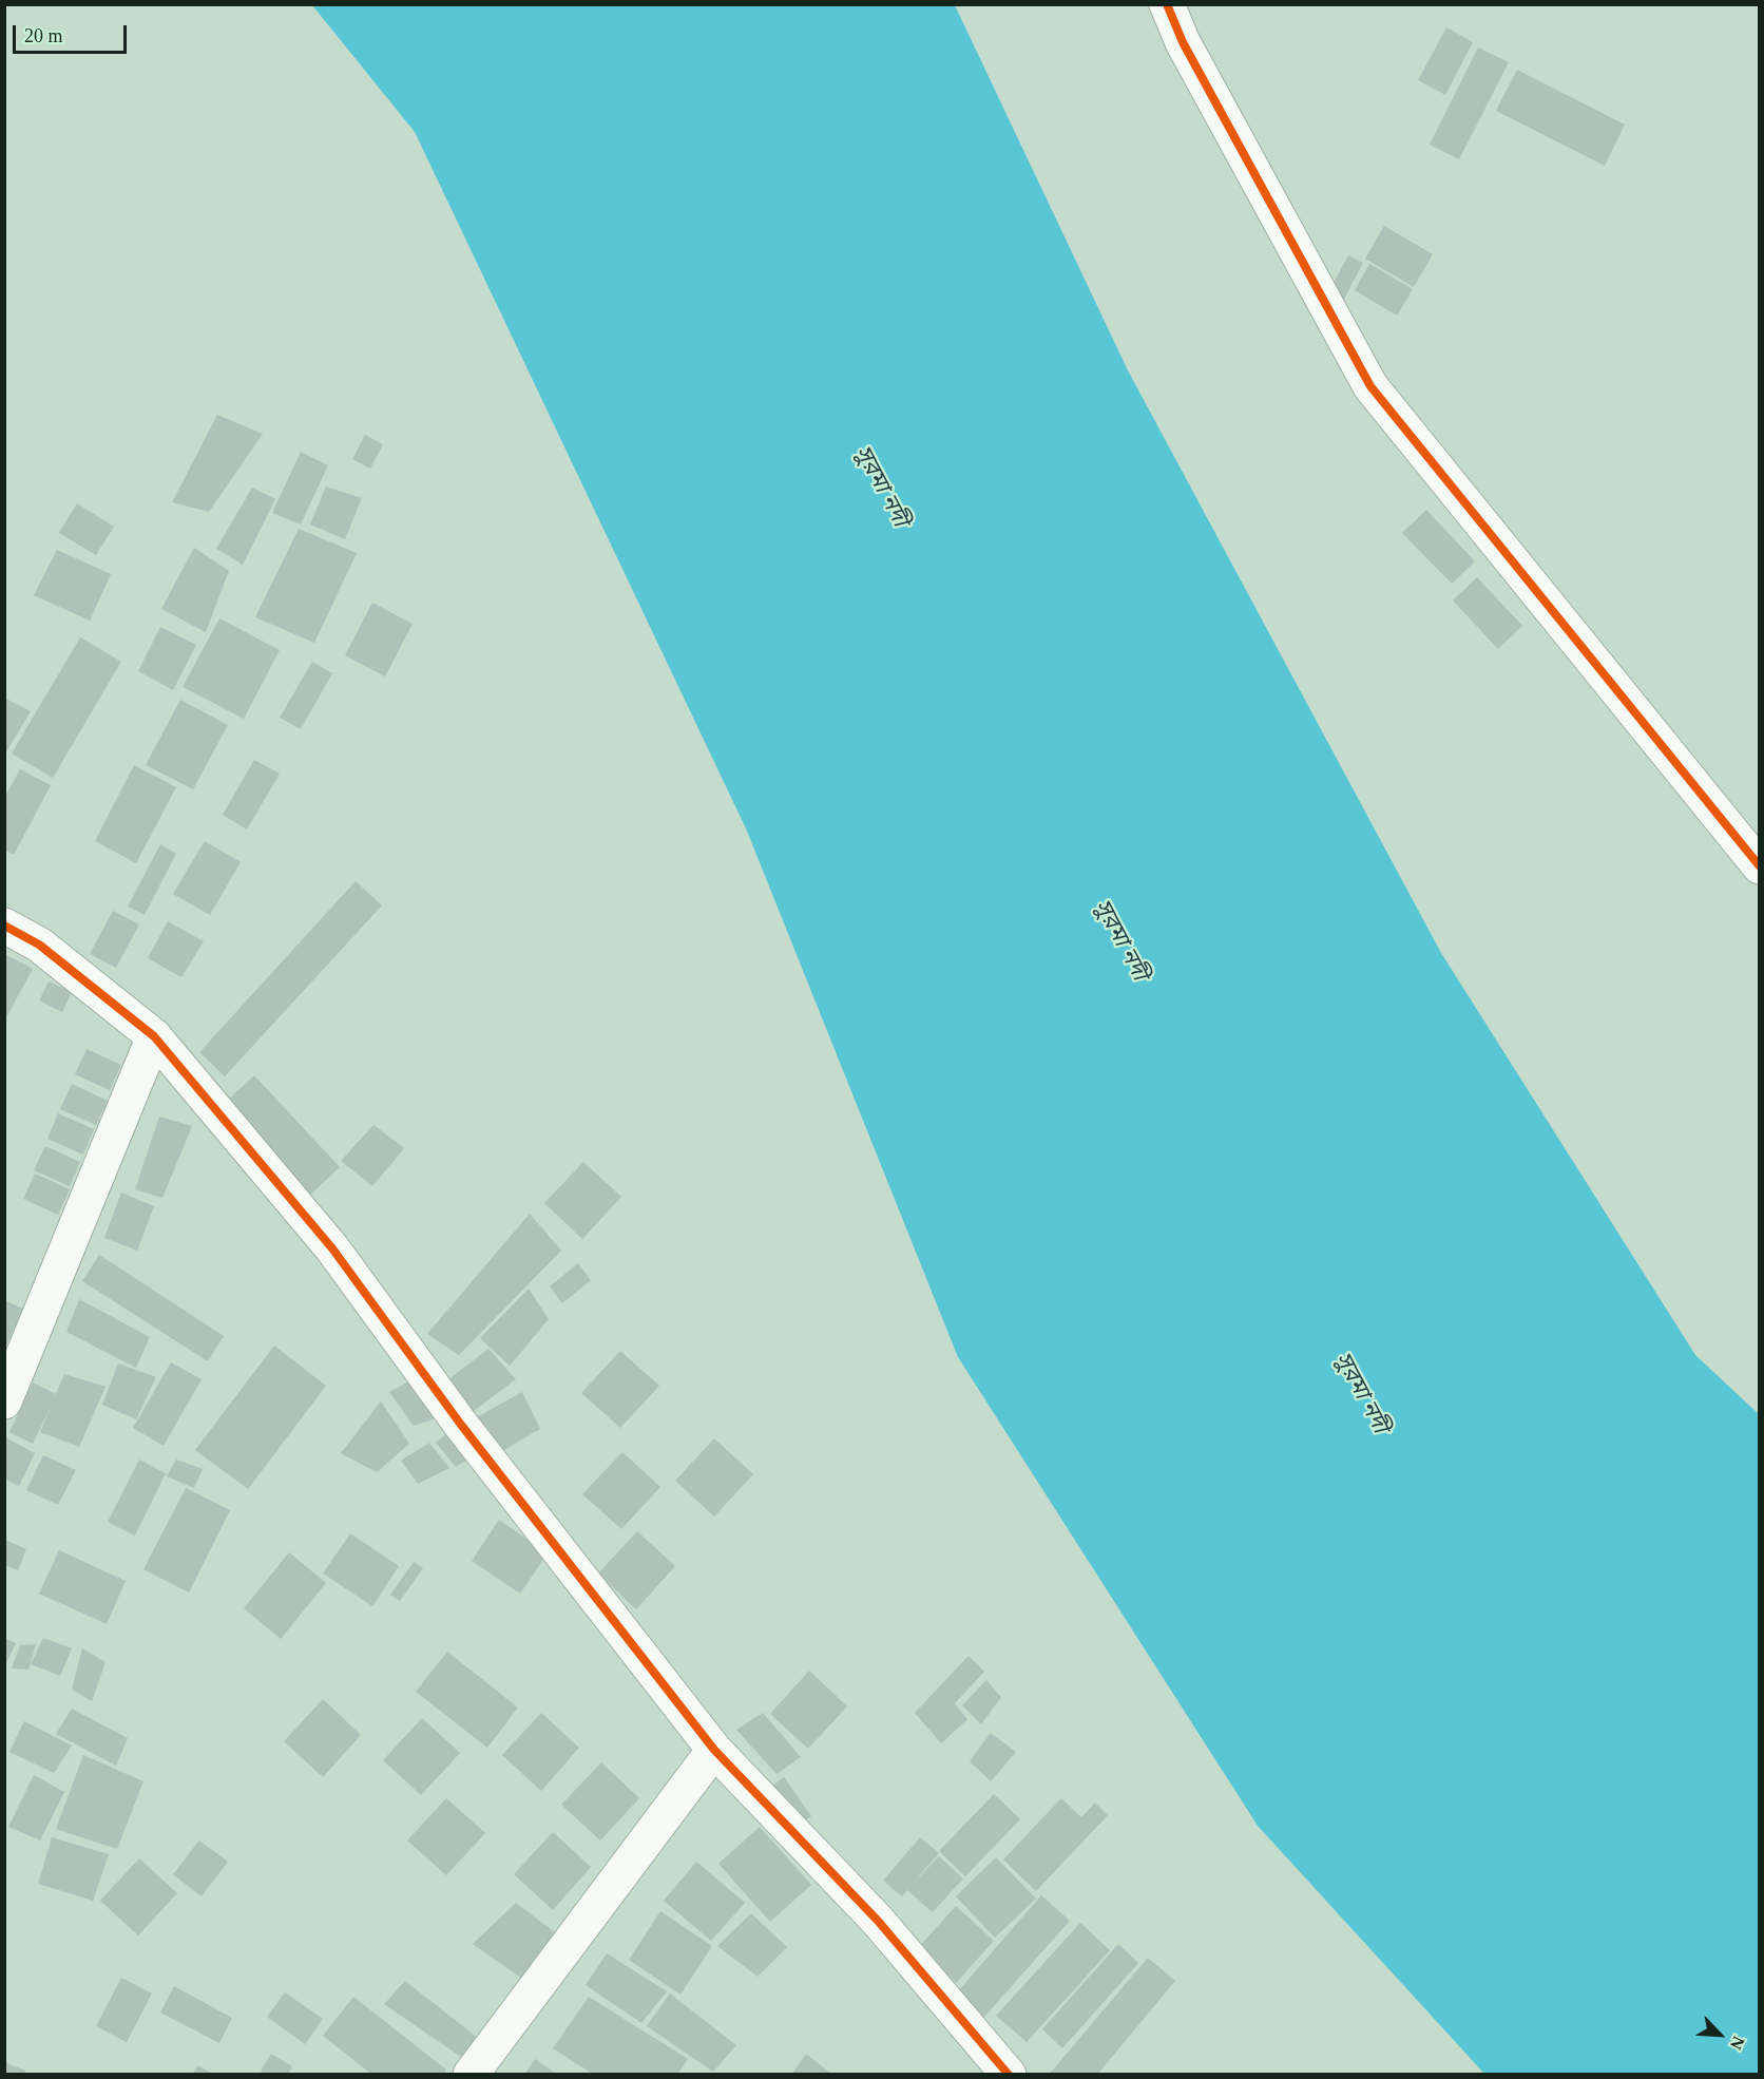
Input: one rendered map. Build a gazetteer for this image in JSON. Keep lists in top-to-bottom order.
{
  "water": ["সুরমা নদী"],
  "scale_bar": "20 m",
  "north": "bottom right"
}
